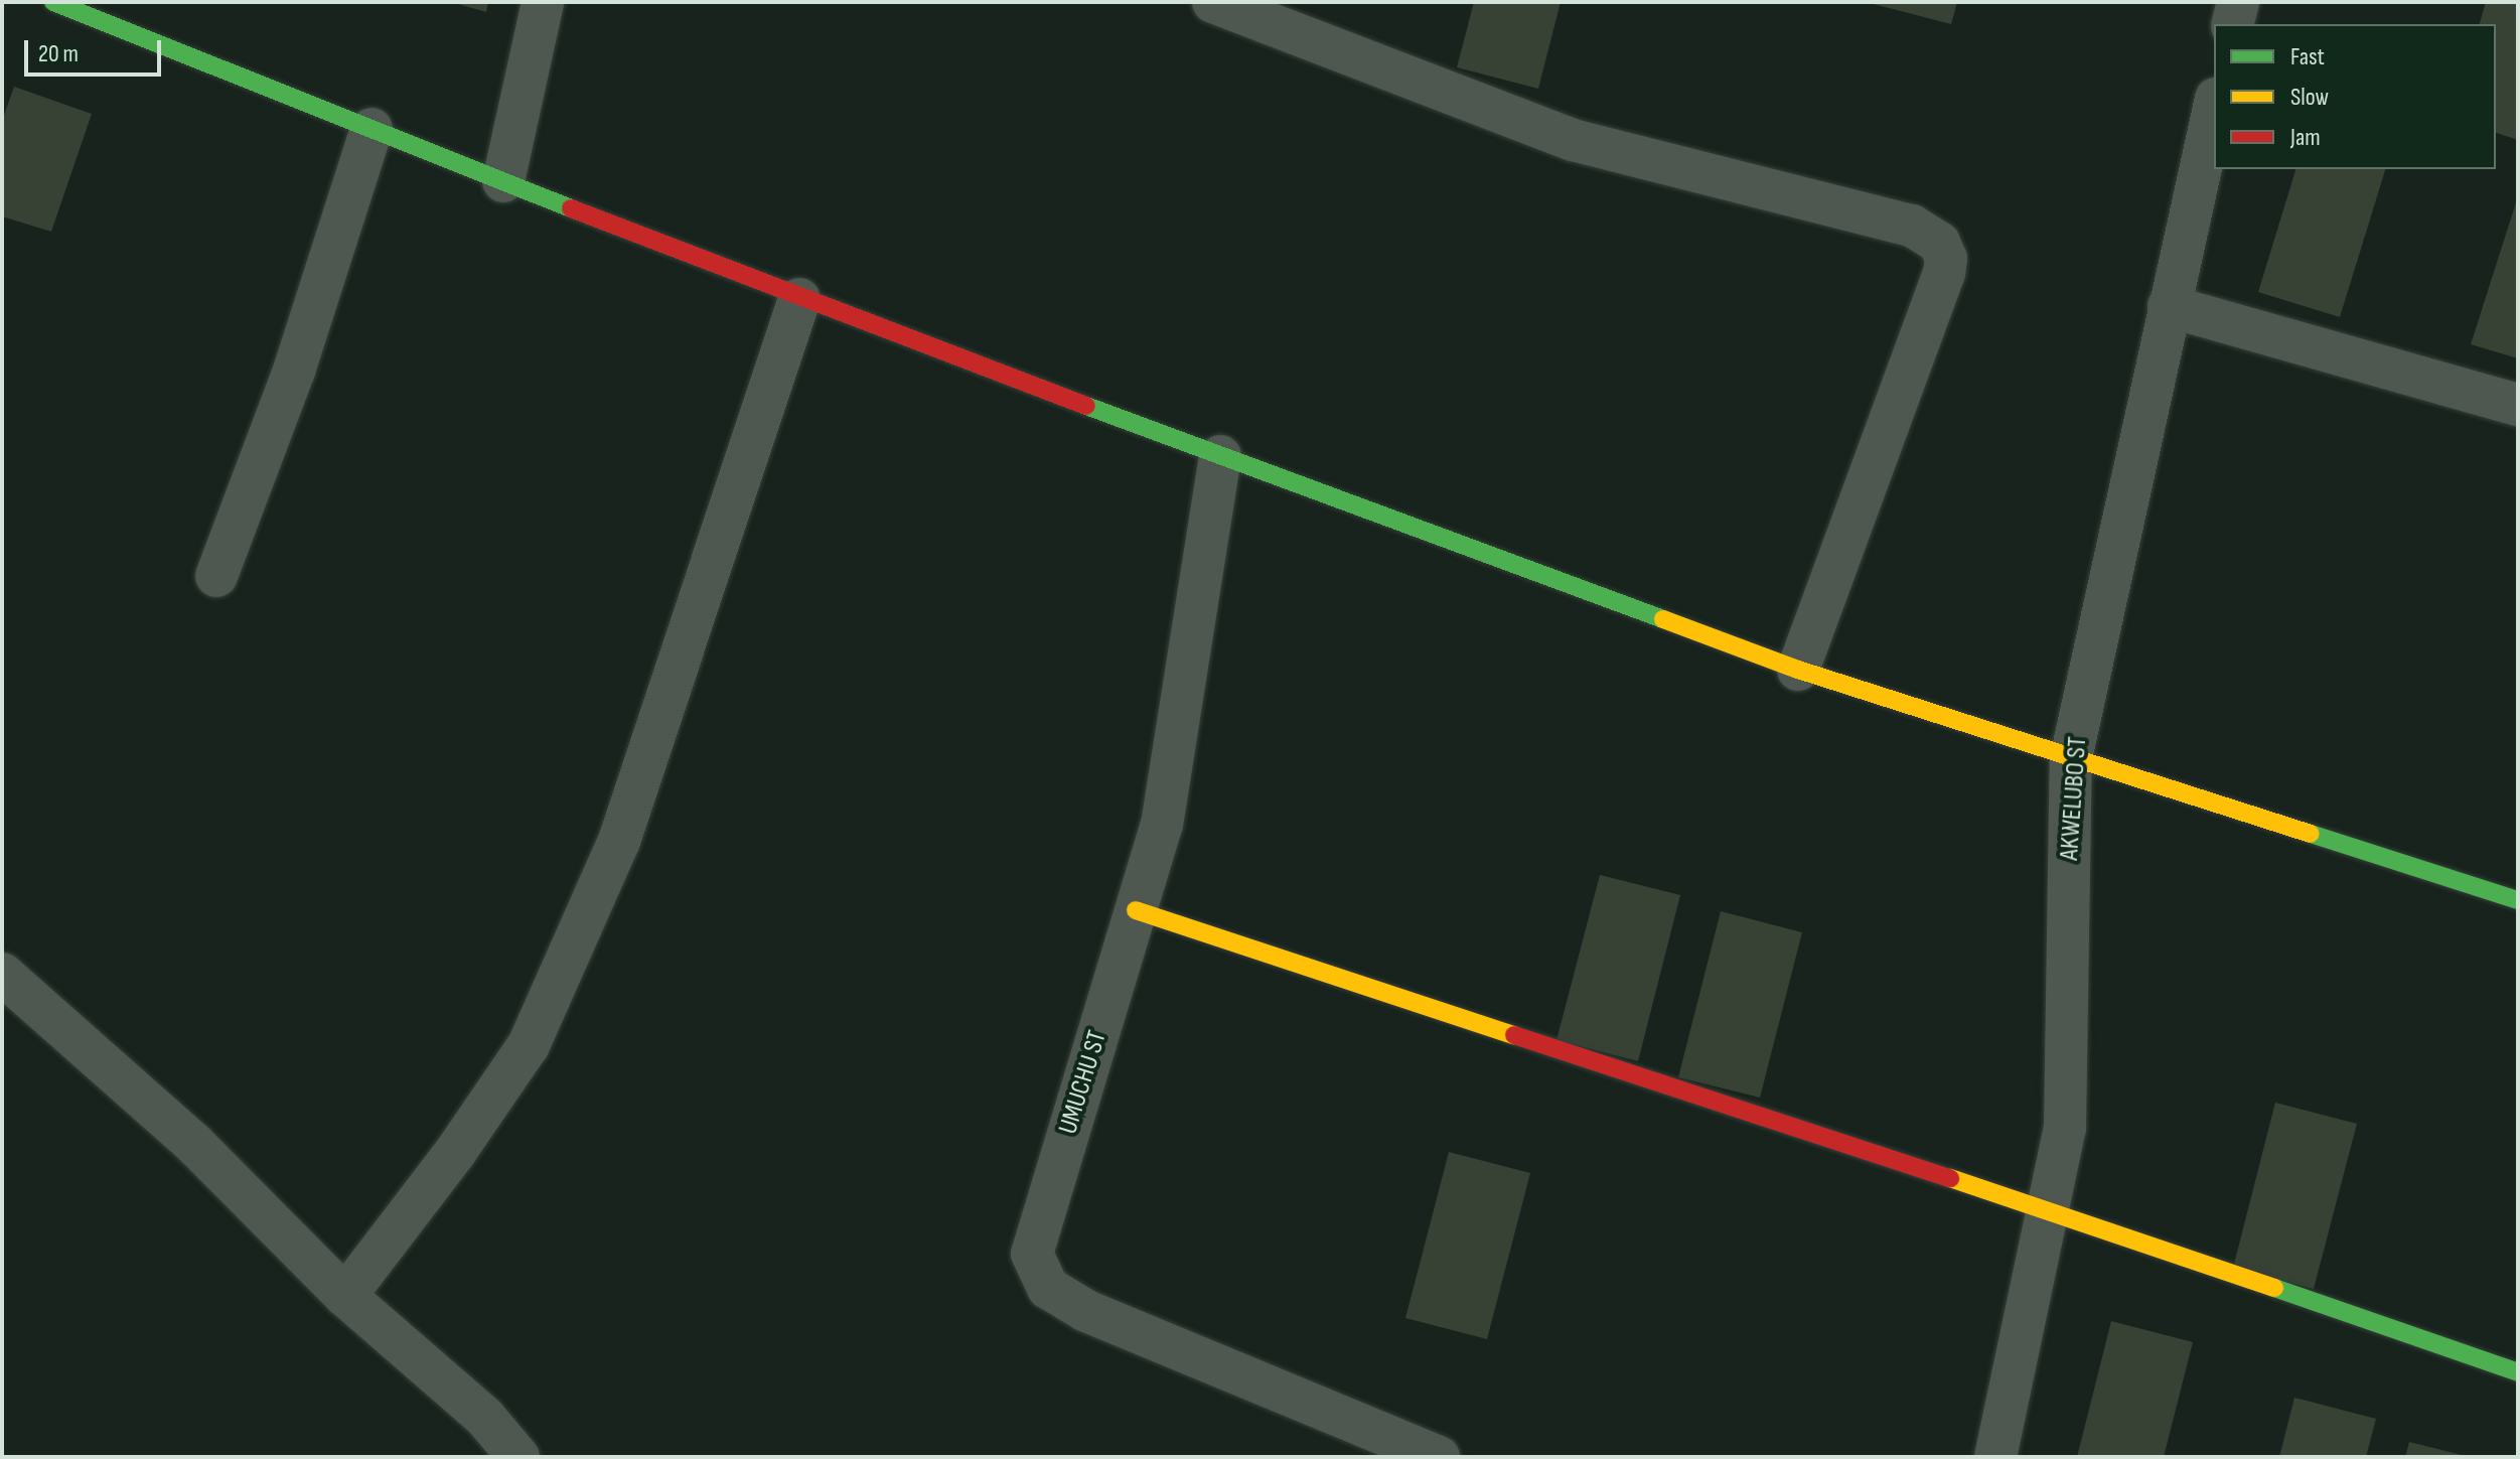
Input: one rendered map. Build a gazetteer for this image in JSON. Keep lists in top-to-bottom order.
{
  "streets": {
    "street": ["AKWELUBO ST", "UMUCHU ST"]
  },
  "legend": ["Fast", "Slow", "Jam"],
  "scale_bar": "20 m"
}
